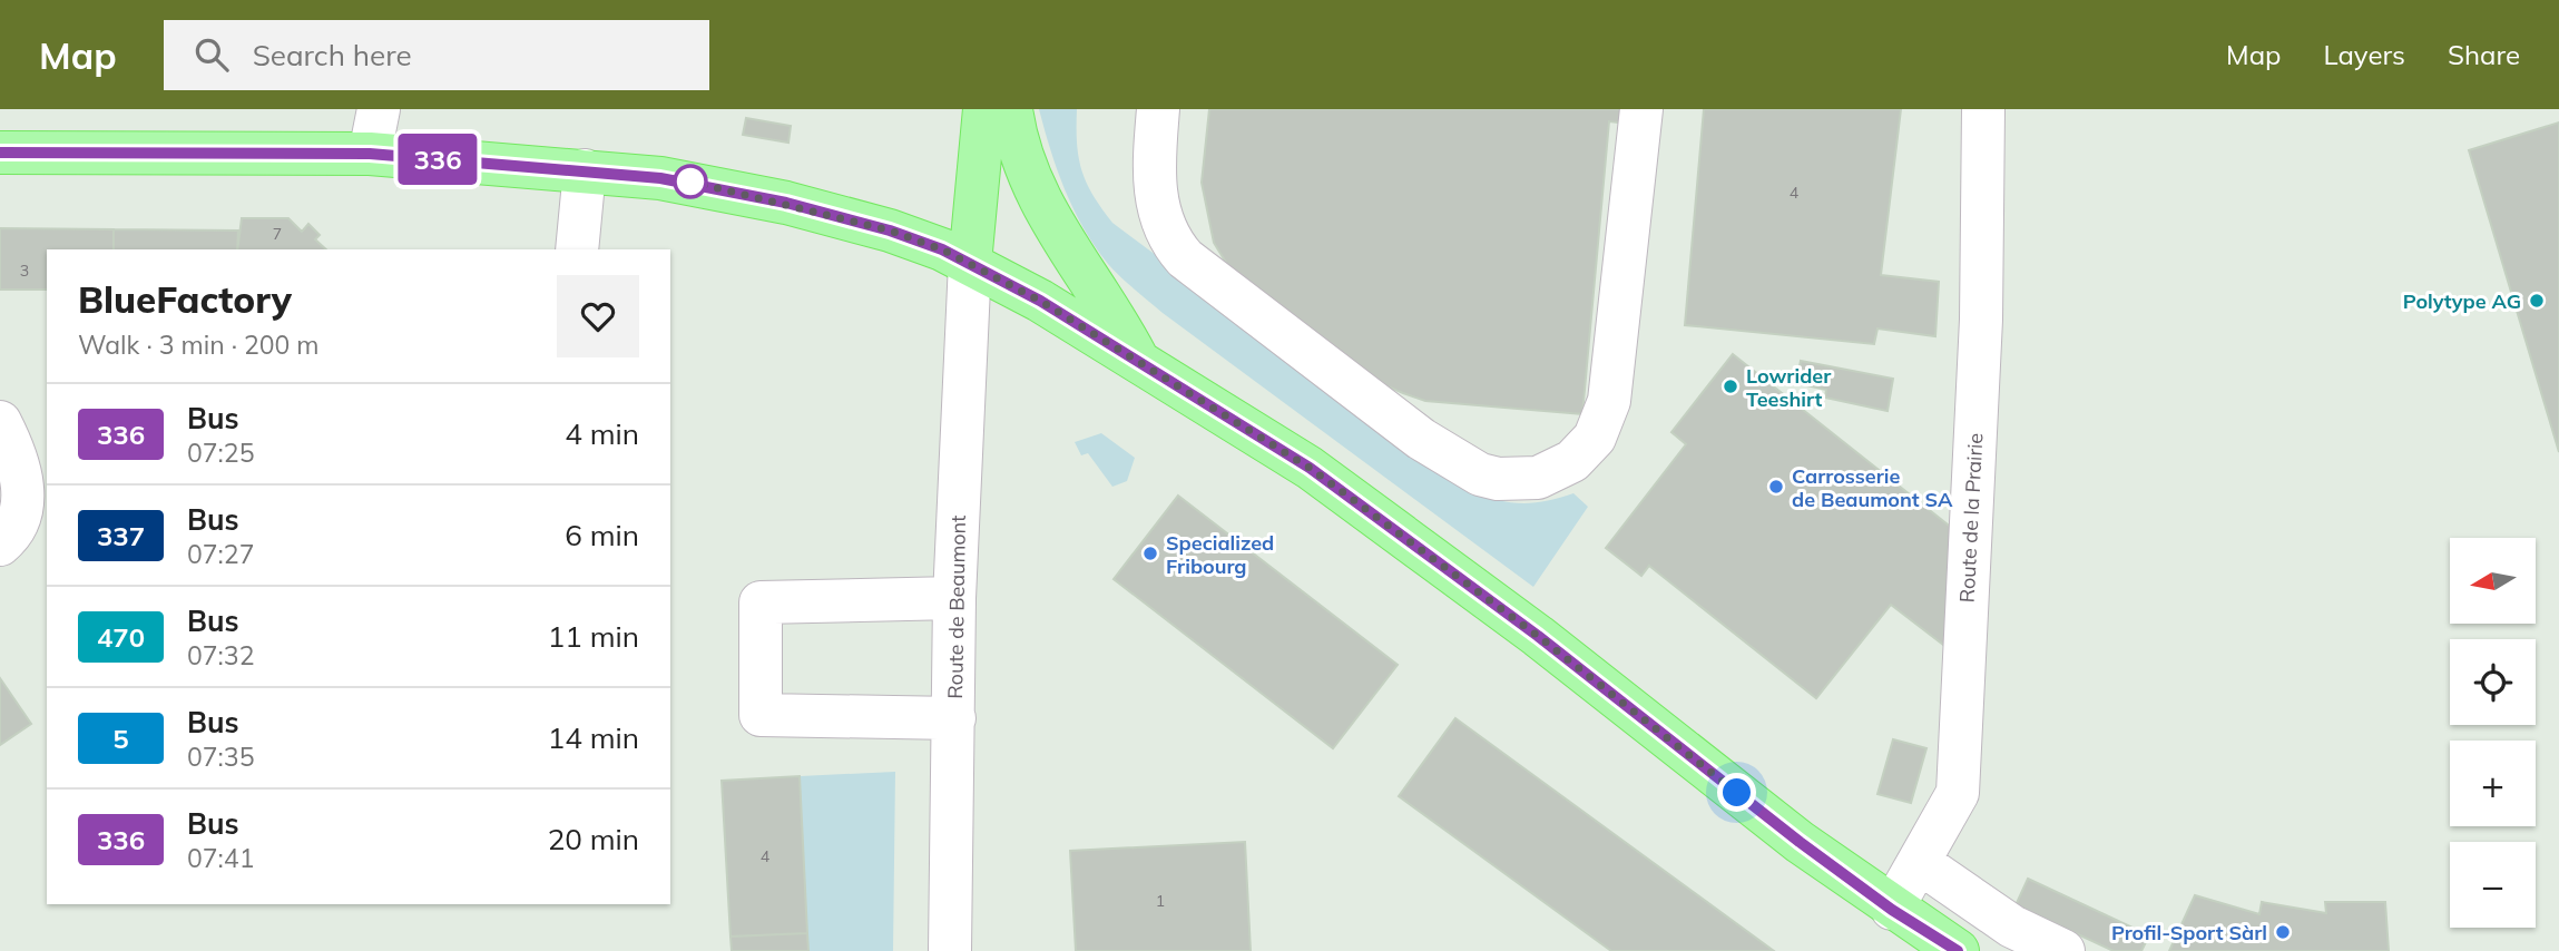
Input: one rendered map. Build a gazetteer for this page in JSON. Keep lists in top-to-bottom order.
{
  "streets": {
    "street": ["Route de la Prairie", "Route de Beaumont"]
  },
  "places": [
    "Polytype AG",
    "Lowrider Teeshirt",
    "Carrosserie de Beaumont SA",
    "Specialized Fribourg",
    "Profil-Sport Sàrl"
  ],
  "lines": ["bus line 336"],
  "house_numbers": [
    "4",
    "7",
    "3",
    "4",
    "1"
  ],
  "north": "left",
  "page": {
    "header": "Map",
    "search": "Search here",
    "nav": ["Map", "Layers", "Share"],
    "on_map": "336",
    "heading": ["BlueFactory", "Walk · 3 min · 200 m"],
    "list": [
      {
        "mark": "336",
        "name": "Bus",
        "note": "07:25",
        "value": "4 min"
      },
      {
        "mark": "337",
        "name": "Bus",
        "note": "07:27",
        "value": "6 min"
      },
      {
        "mark": "470",
        "name": "Bus",
        "note": "07:32",
        "value": "11 min"
      },
      {
        "mark": "5",
        "name": "Bus",
        "note": "07:35",
        "value": "14 min"
      },
      {
        "mark": "336",
        "name": "Bus",
        "note": "07:41",
        "value": "20 min"
      }
    ],
    "map_buttons": ["+", "−"]
  }
}
